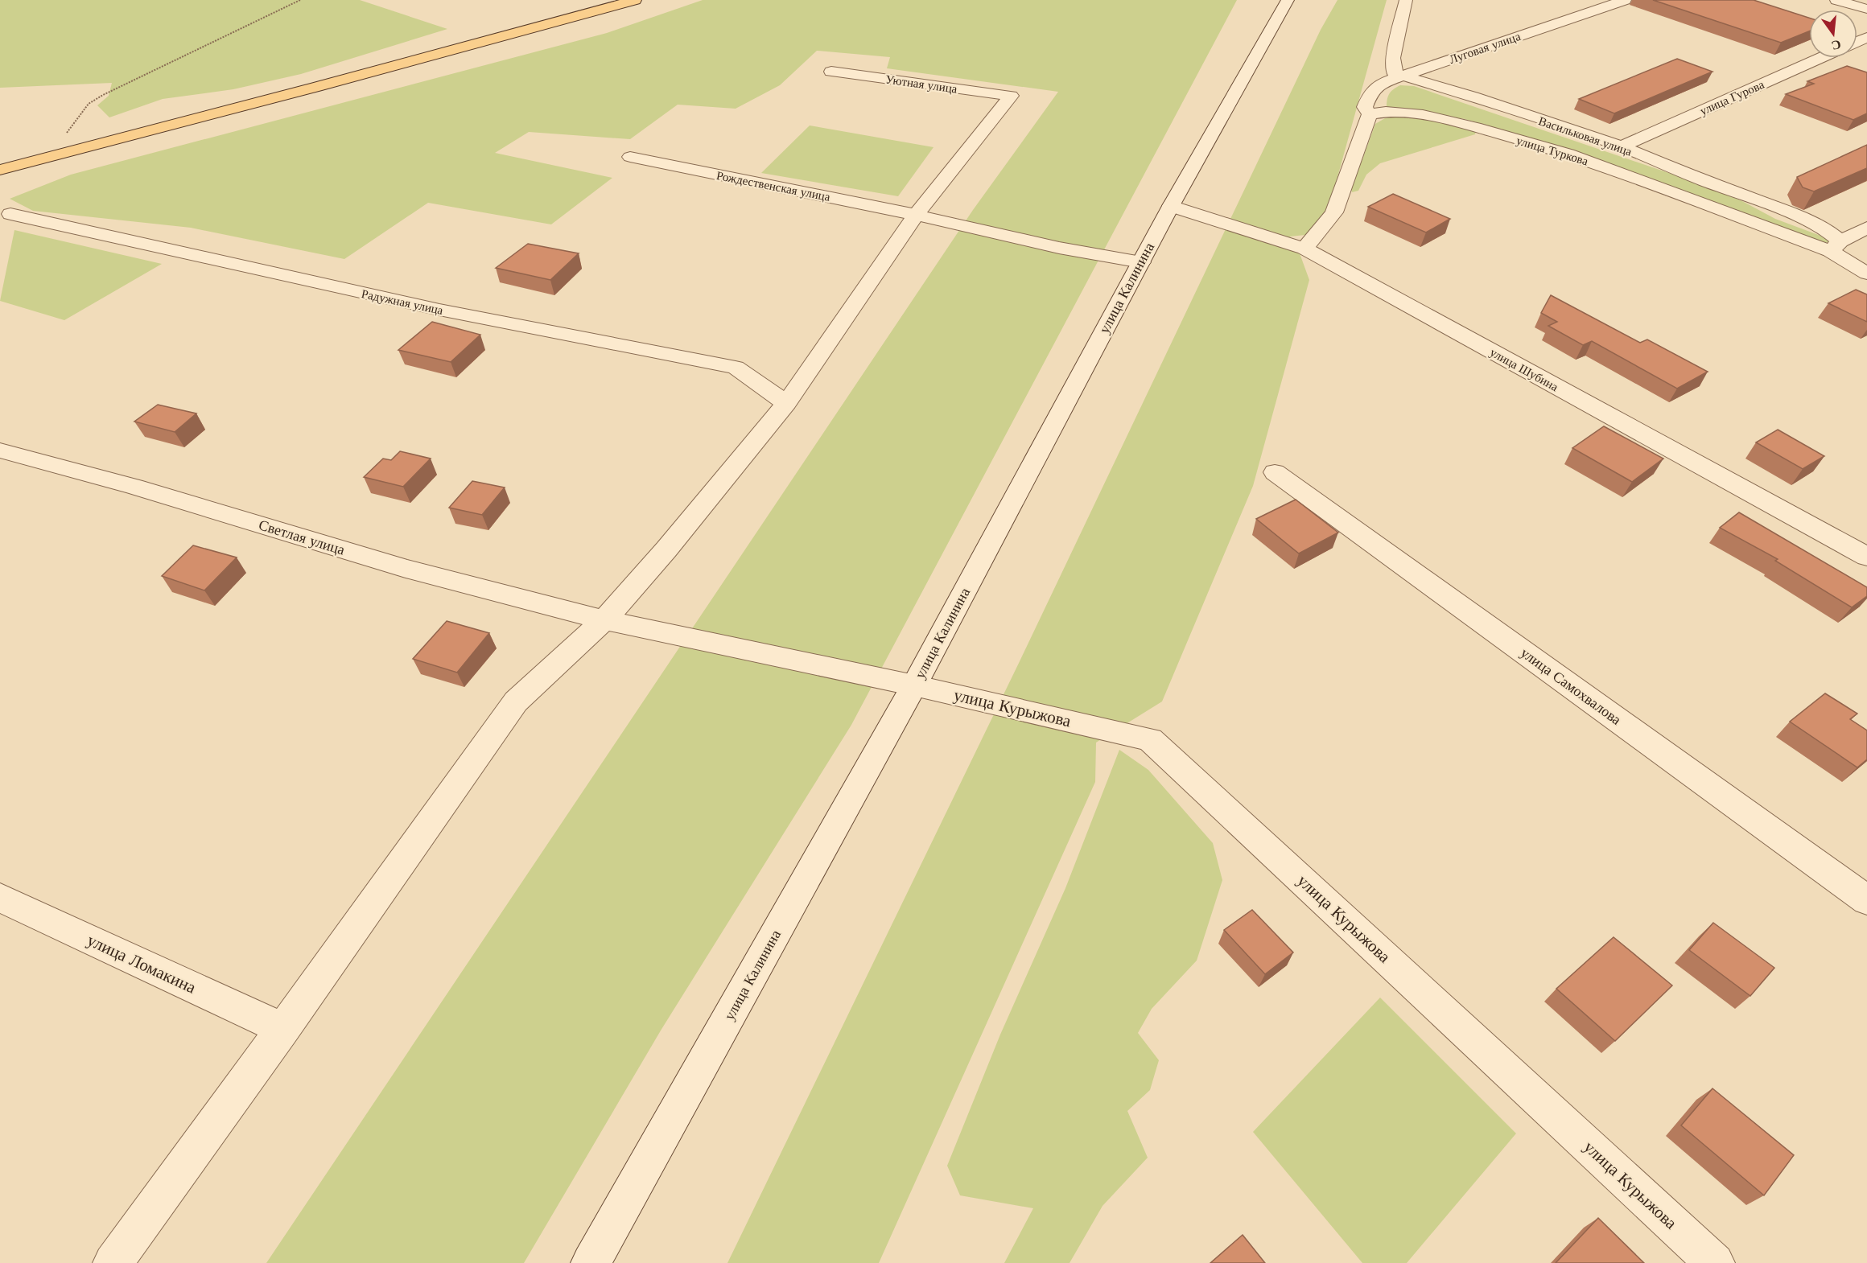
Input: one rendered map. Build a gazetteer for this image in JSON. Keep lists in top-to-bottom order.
{
  "streets": {
    "street": [
      "Луговая улица",
      "Уютная улица",
      "улица Гурова",
      "Васильковая улица",
      "улица Туркова",
      "Рождественская улица",
      "улица Калинина",
      "Радужная улица",
      "улица Шубина",
      "Светлая улица",
      "улица Самохвалова",
      "улица Курыжова",
      "улица Ломакина"
    ]
  },
  "crossings": [
    ["Луговая улица", "Васильковая улица"],
    ["Луговая улица", "улица Туркова"],
    ["Уютная улица", "Рождественская улица"],
    ["улица Гурова", "Васильковая улица"],
    ["Васильковая улица", "улица Туркова"],
    ["Рождественская улица", "улица Калинина"],
    ["улица Калинина", "улица Шубина"],
    ["улица Калинина", "Светлая улица"],
    ["улица Калинина", "улица Курыжова"],
    ["Светлая улица", "улица Курыжова"]
  ],
  "north": "bottom"
}
